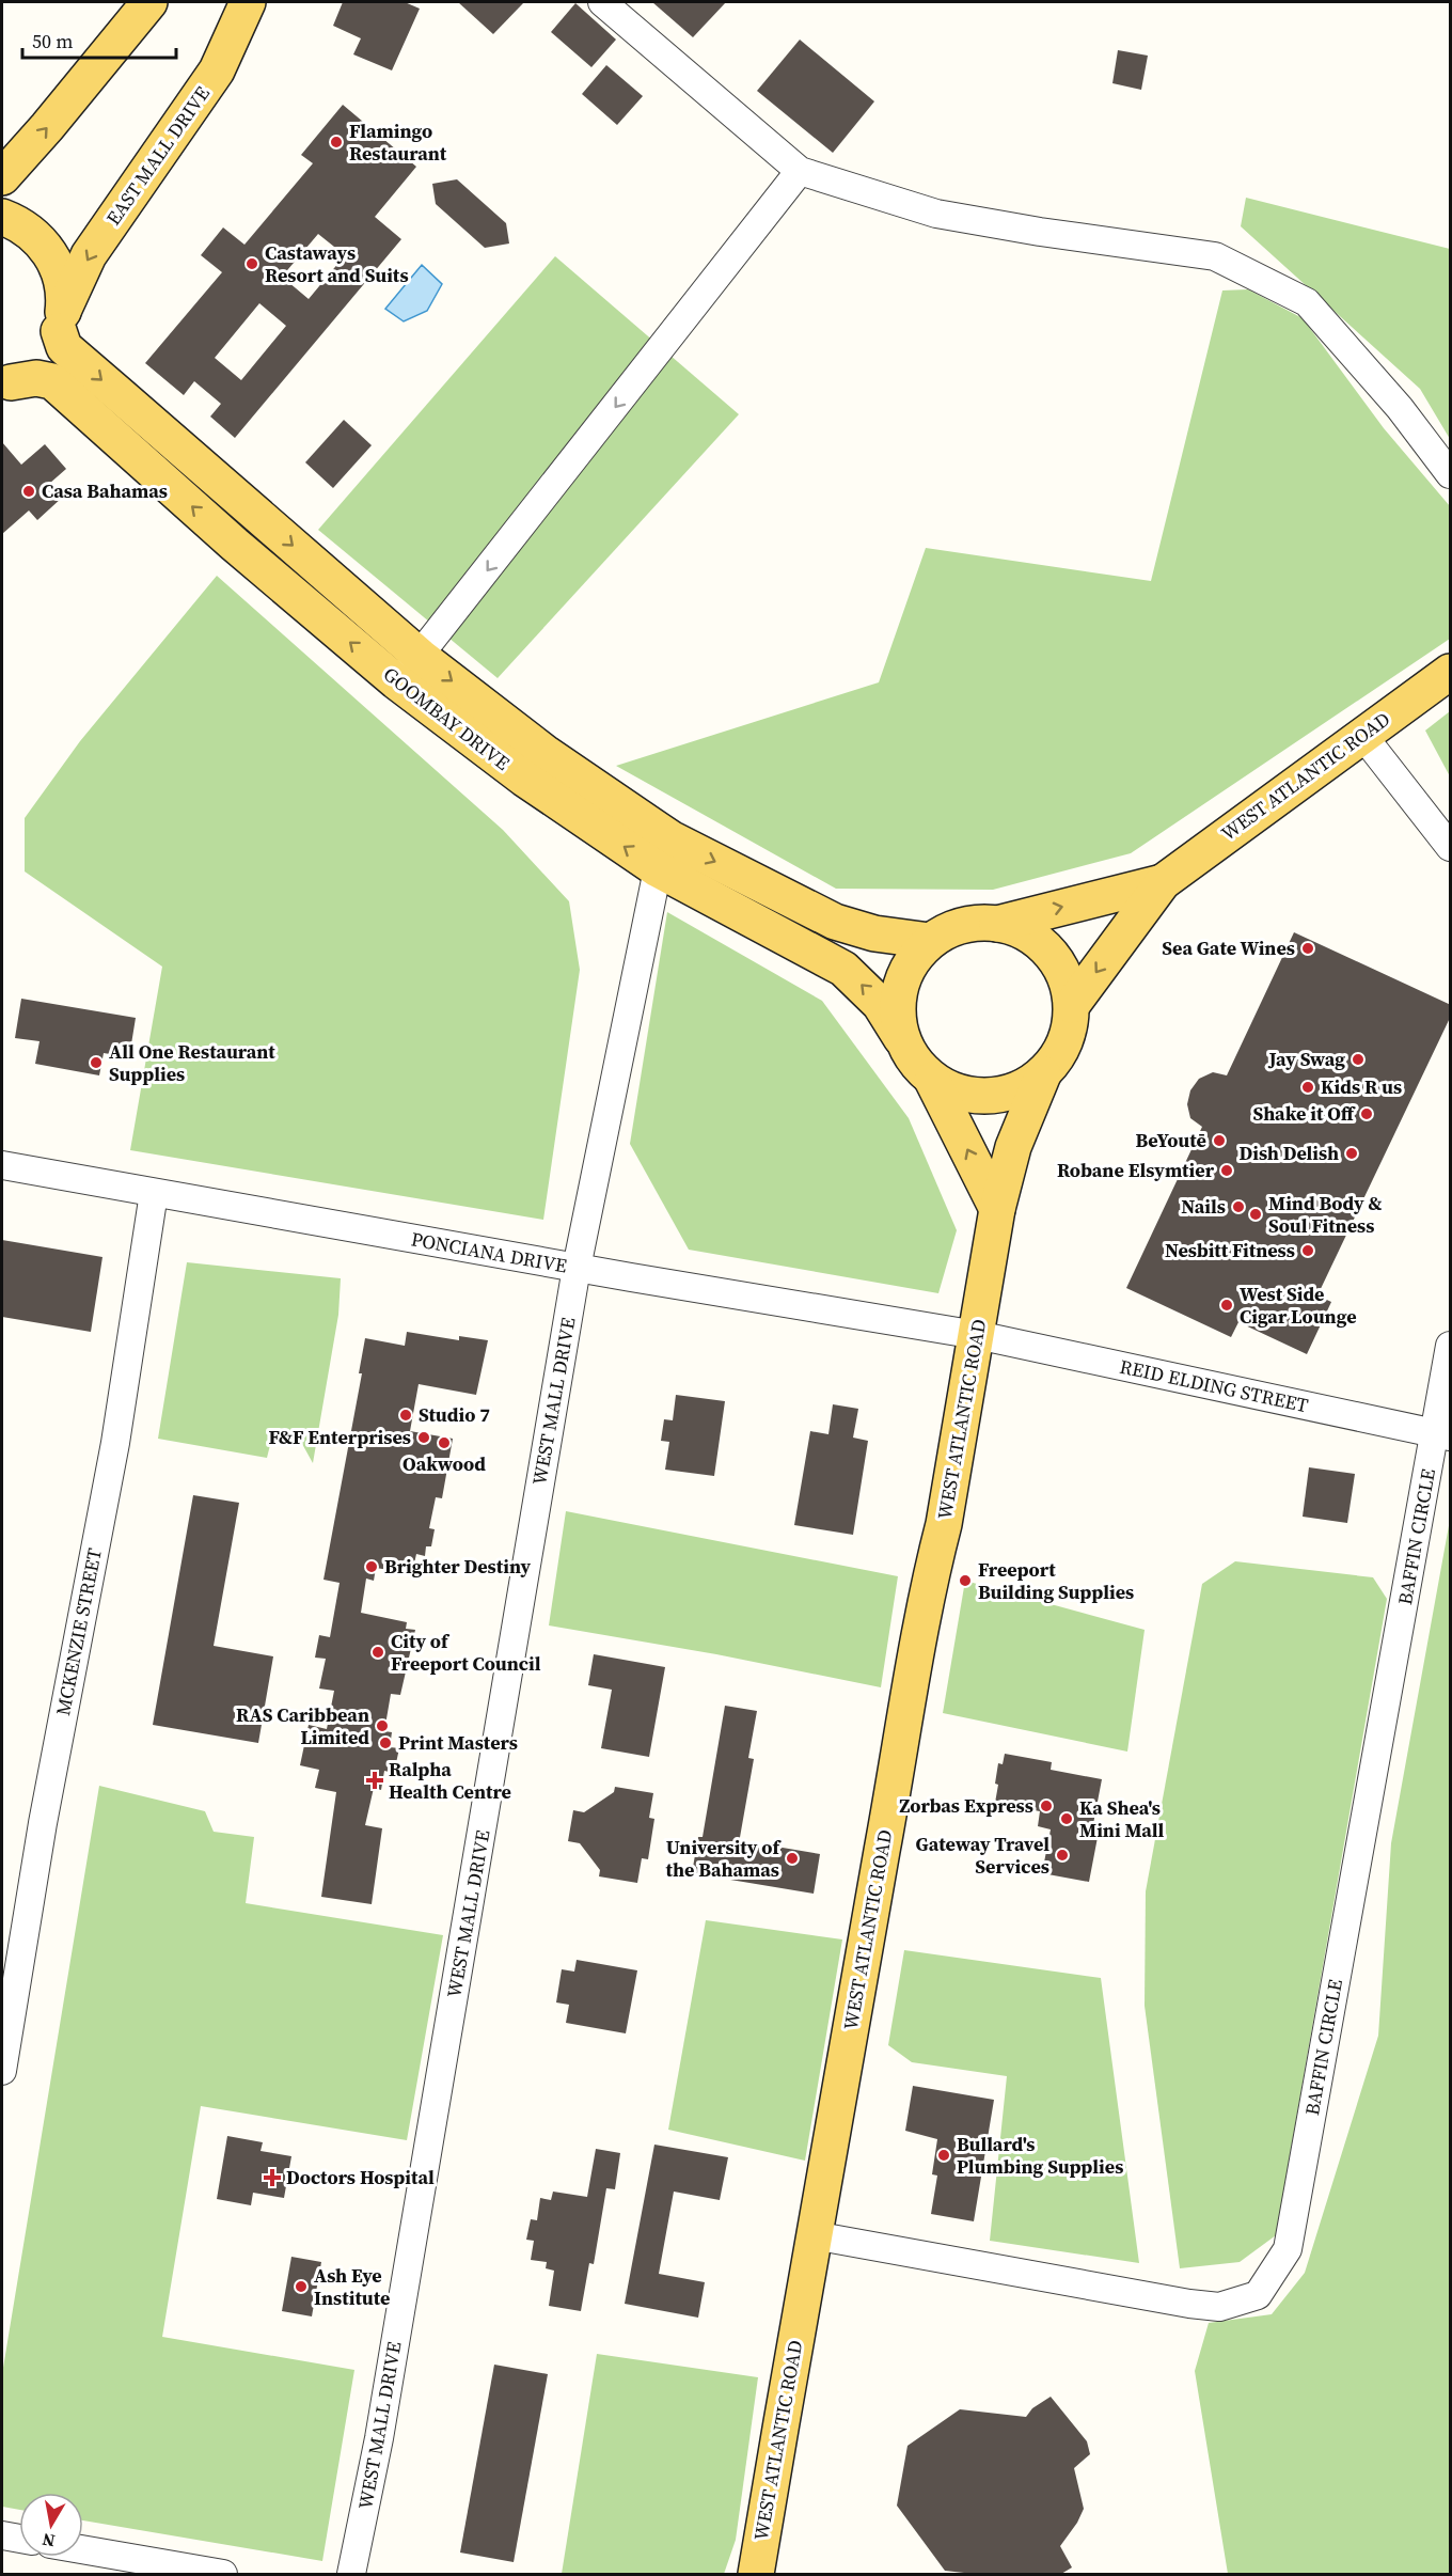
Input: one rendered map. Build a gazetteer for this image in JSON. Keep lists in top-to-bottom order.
{
  "streets": {
    "main road": ["EAST MALL DRIVE", "GOOMBAY DRIVE", "WEST ATLANTIC ROAD"],
    "street": [
      "PONCIANA DRIVE",
      "REID ELDING STREET",
      "WEST MALL DRIVE",
      "BAFFIN CIRCLE",
      "MCKENZIE STREET"
    ]
  },
  "crossings": [
    ["EAST MALL DRIVE", "GOOMBAY DRIVE"],
    ["GOOMBAY DRIVE", "WEST ATLANTIC ROAD"],
    ["GOOMBAY DRIVE", "WEST MALL DRIVE"],
    ["WEST ATLANTIC ROAD", "PONCIANA DRIVE"],
    ["WEST ATLANTIC ROAD", "REID ELDING STREET"],
    ["WEST ATLANTIC ROAD", "BAFFIN CIRCLE"],
    ["PONCIANA DRIVE", "REID ELDING STREET"],
    ["PONCIANA DRIVE", "WEST MALL DRIVE"],
    ["PONCIANA DRIVE", "MCKENZIE STREET"],
    ["REID ELDING STREET", "BAFFIN CIRCLE"]
  ],
  "places": {
    "other": [
      "Flamingo Restaurant",
      "Castaways Resort and Suits",
      "Casa Bahamas",
      "Sea Gate Wines",
      "Jay Swag",
      "All One Restaurant Supplies",
      "Kids R us",
      "Shake it Off",
      "BeYoutē",
      "Dish Delish",
      "Robane Elsymtier",
      "Nails",
      "Mind Body & Soul Fitness",
      "Nesbitt Fitness",
      "West Side Cigar Lounge",
      "Studio 7",
      "F&F Enterprises",
      "Oakwood",
      "Brighter Destiny",
      "Freeport Building Supplies",
      "City of Freeport Council",
      "RAS Caribbean Limited",
      "Print Masters",
      "Zorbas Express",
      "Ka Shea's Mini Mall",
      "Gateway Travel Services",
      "University of the Bahamas",
      "Bullard's Plumbing Supplies",
      "Ash Eye Institute"
    ],
    "health": ["Ralpha Health Centre", "Doctors Hospital"]
  },
  "scale_bar": "50 m",
  "north": "bottom"
}
